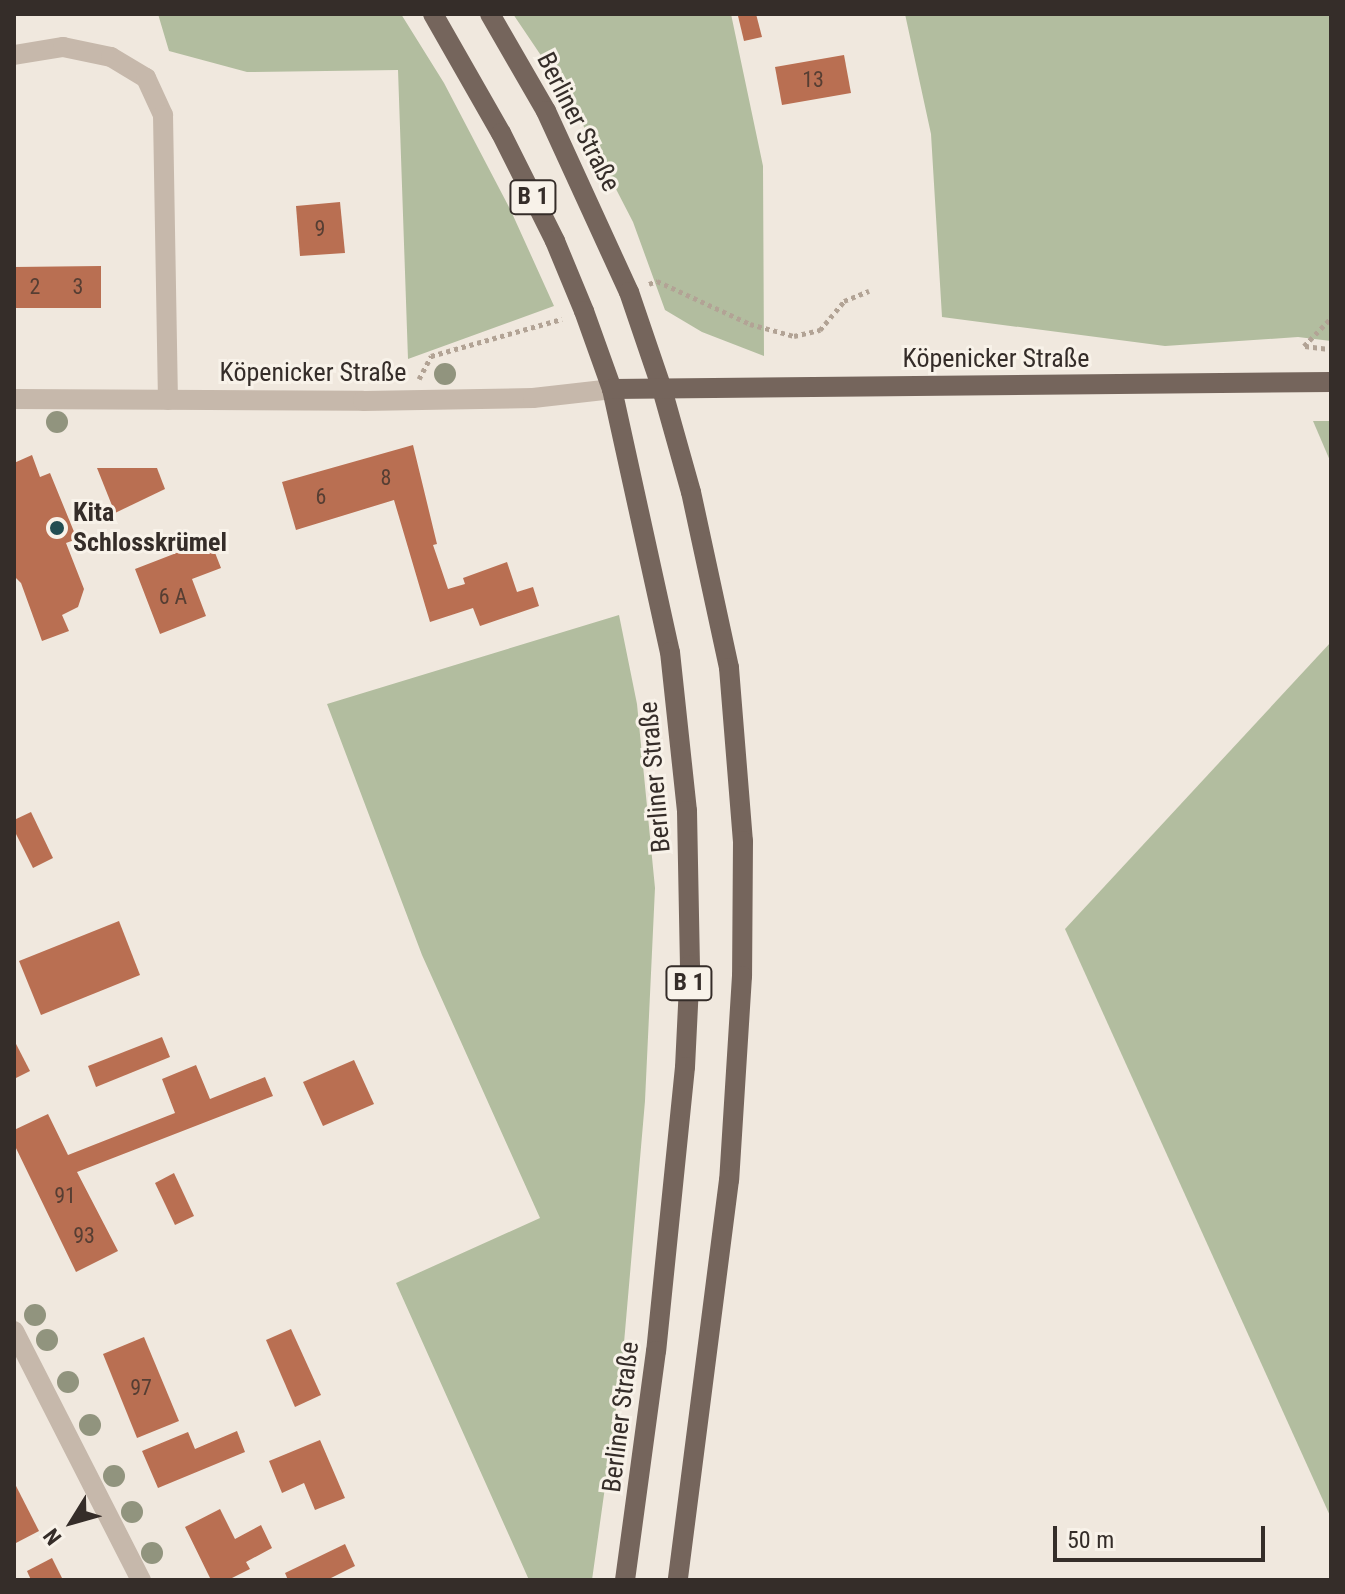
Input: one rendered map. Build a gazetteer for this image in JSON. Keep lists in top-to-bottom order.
{
  "streets": {
    "main road": ["Berliner Straße", "B 1", "Köpenicker Straße"]
  },
  "crossings": [
    ["Berliner Straße", "Köpenicker Straße"]
  ],
  "places": ["Kita Schlosskrümel"],
  "house_numbers": [
    "13",
    "9",
    "2",
    "3",
    "8",
    "6",
    "6 A",
    "91",
    "93",
    "97"
  ],
  "scale_bar": "50 m",
  "north": "bottom left"
}
